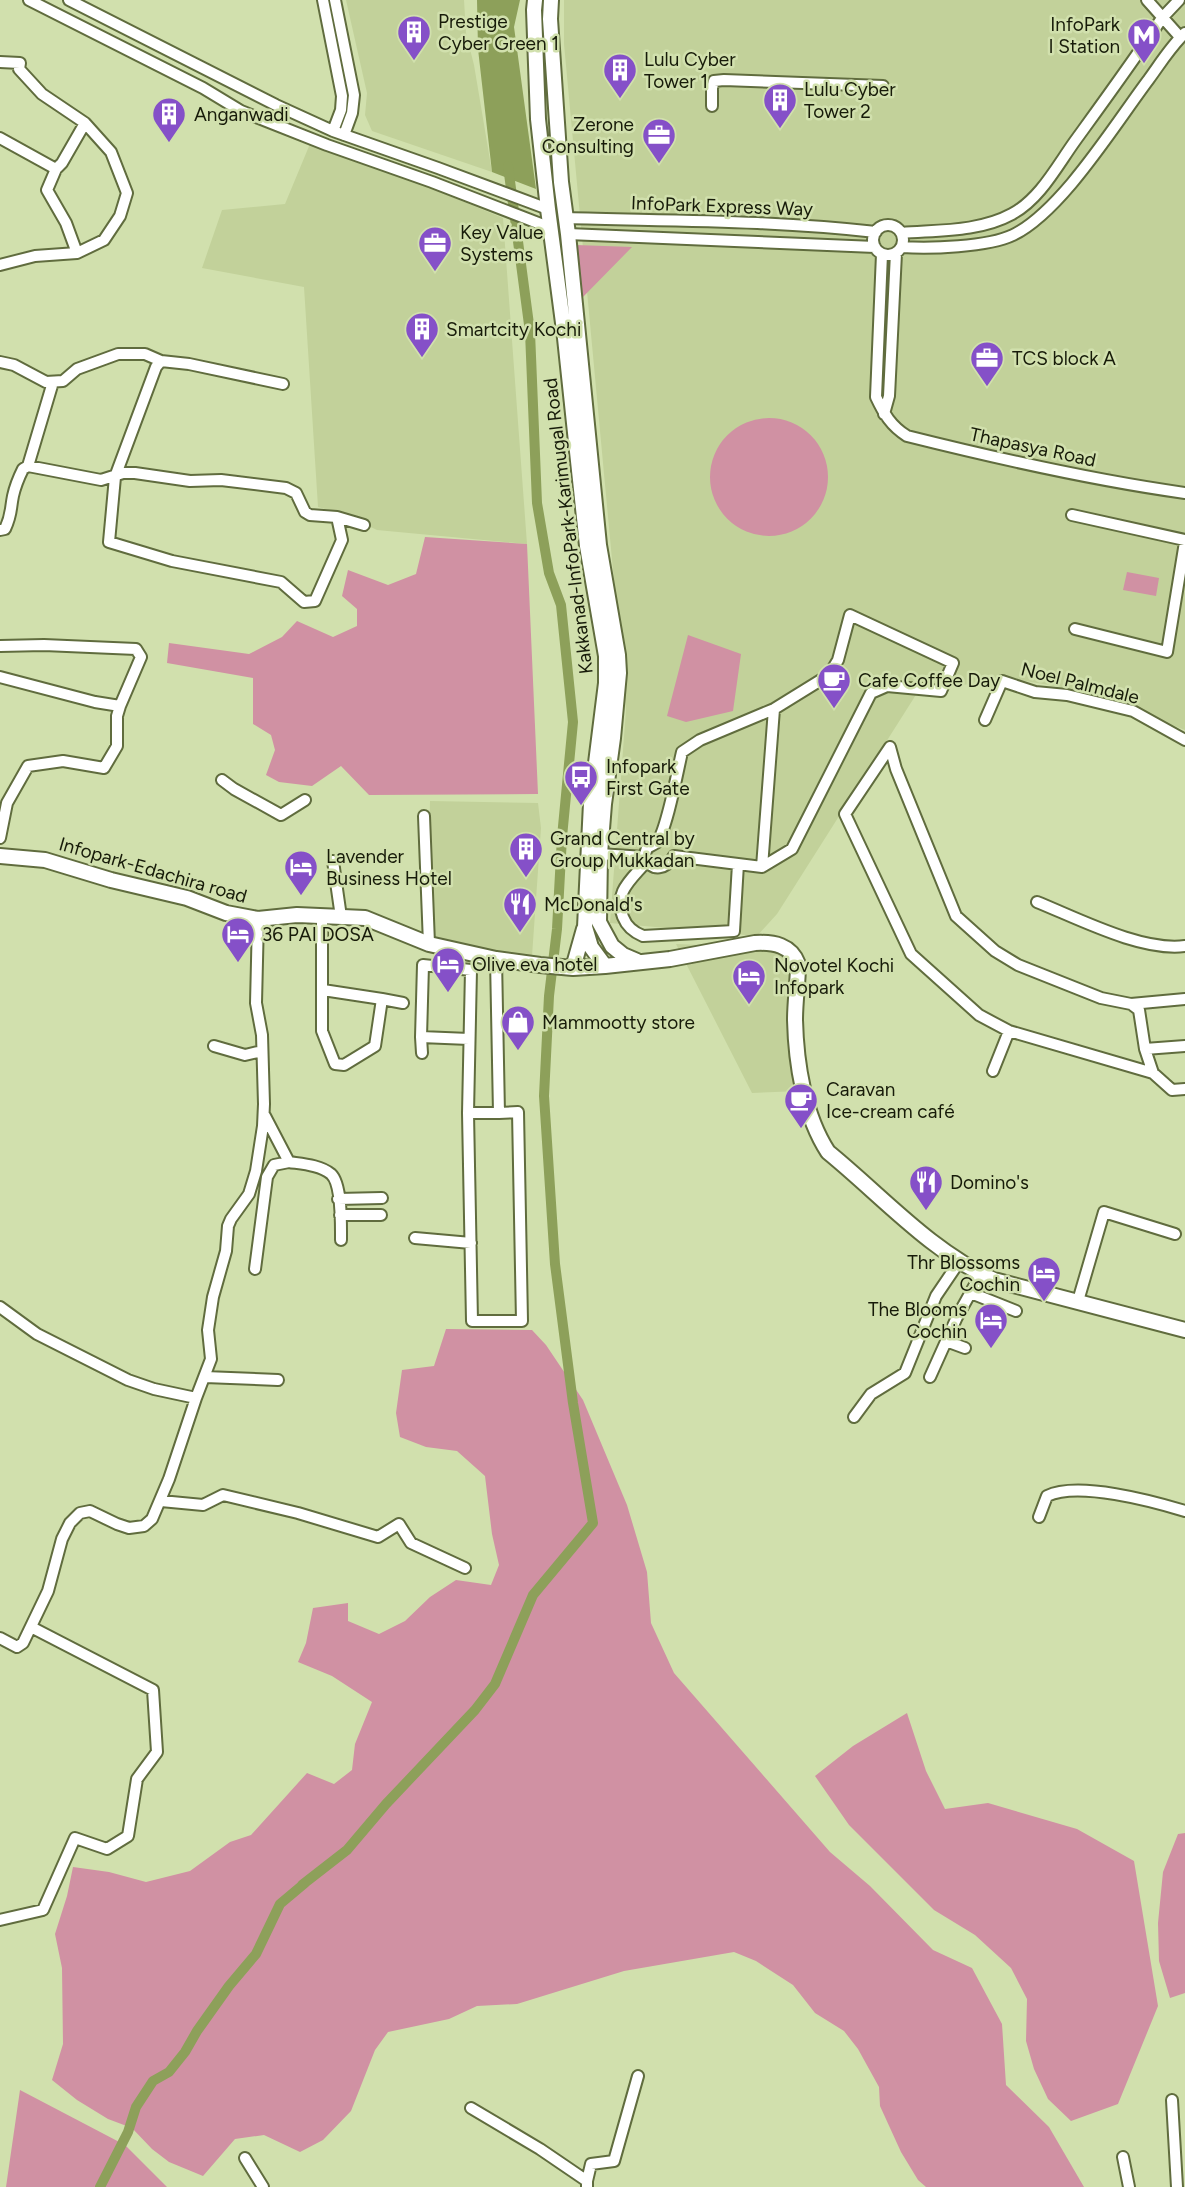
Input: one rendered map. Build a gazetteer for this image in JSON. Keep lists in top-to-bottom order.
{
  "streets": {
    "main road": ["Kakkanad-InfoPark-Karimugal Road", "Infopark-Edachira road"],
    "street": ["InfoPark Express Way", "Thapasya Road", "Noel Palmdale"]
  },
  "crossings": [
    ["InfoPark Express Way", "Kakkanad-InfoPark-Karimugal Road"],
    ["Kakkanad-InfoPark-Karimugal Road", "Infopark-Edachira road"]
  ],
  "places": {
    "building": [
      "Prestige Cyber Green 1",
      "Lulu Cyber Tower 1",
      "Lulu Cyber Tower 2",
      "Anganwadi",
      "Smartcity Kochi",
      "Grand Central by Group Mukkadan"
    ],
    "metro station": ["InfoPark I Station"],
    "office": ["Zerone Consulting", "Key Value Systems", "TCS block A"],
    "cafe": ["Cafe Coffee Day", "Caravan Ice-cream café"],
    "bus stop": ["Infopark First Gate"],
    "hotel": [
      "Lavender Business Hotel",
      "36 PAI DOSA",
      "Olive eva hotel",
      "Novotel Kochi Infopark",
      "Thr Blossoms Cochin",
      "The Blooms Cochin"
    ],
    "restaurant": ["McDonald's", "Domino's"],
    "shop": ["Mammootty store"]
  }
}
